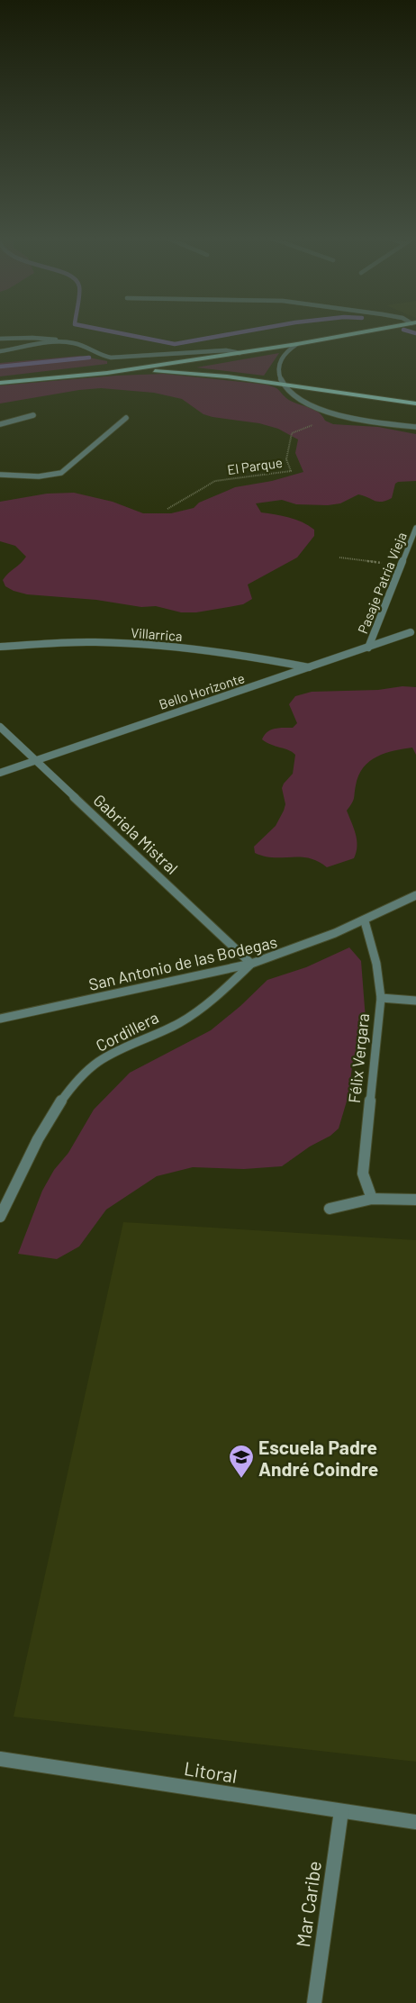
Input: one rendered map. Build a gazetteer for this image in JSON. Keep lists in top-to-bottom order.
{
  "streets": {
    "street": [
      "Pasaje Patria Vieja",
      "Villarrica",
      "Bello Horizonte",
      "Gabriela Mistral",
      "San Antonio de las Bodegas",
      "Cordillera",
      "Félix Vergara",
      "Litoral",
      "Mar Caribe"
    ],
    "path": ["El Parque"]
  },
  "crossings": [
    ["Pasaje Patria Vieja", "Bello Horizonte"],
    ["Villarrica", "Bello Horizonte"],
    ["Bello Horizonte", "Gabriela Mistral"],
    ["Gabriela Mistral", "San Antonio de las Bodegas"],
    ["Gabriela Mistral", "Cordillera"],
    ["San Antonio de las Bodegas", "Cordillera"],
    ["San Antonio de las Bodegas", "Félix Vergara"],
    ["Litoral", "Mar Caribe"]
  ],
  "places": {
    "school or university": ["Escuela Padre André Coindre"]
  }
}
